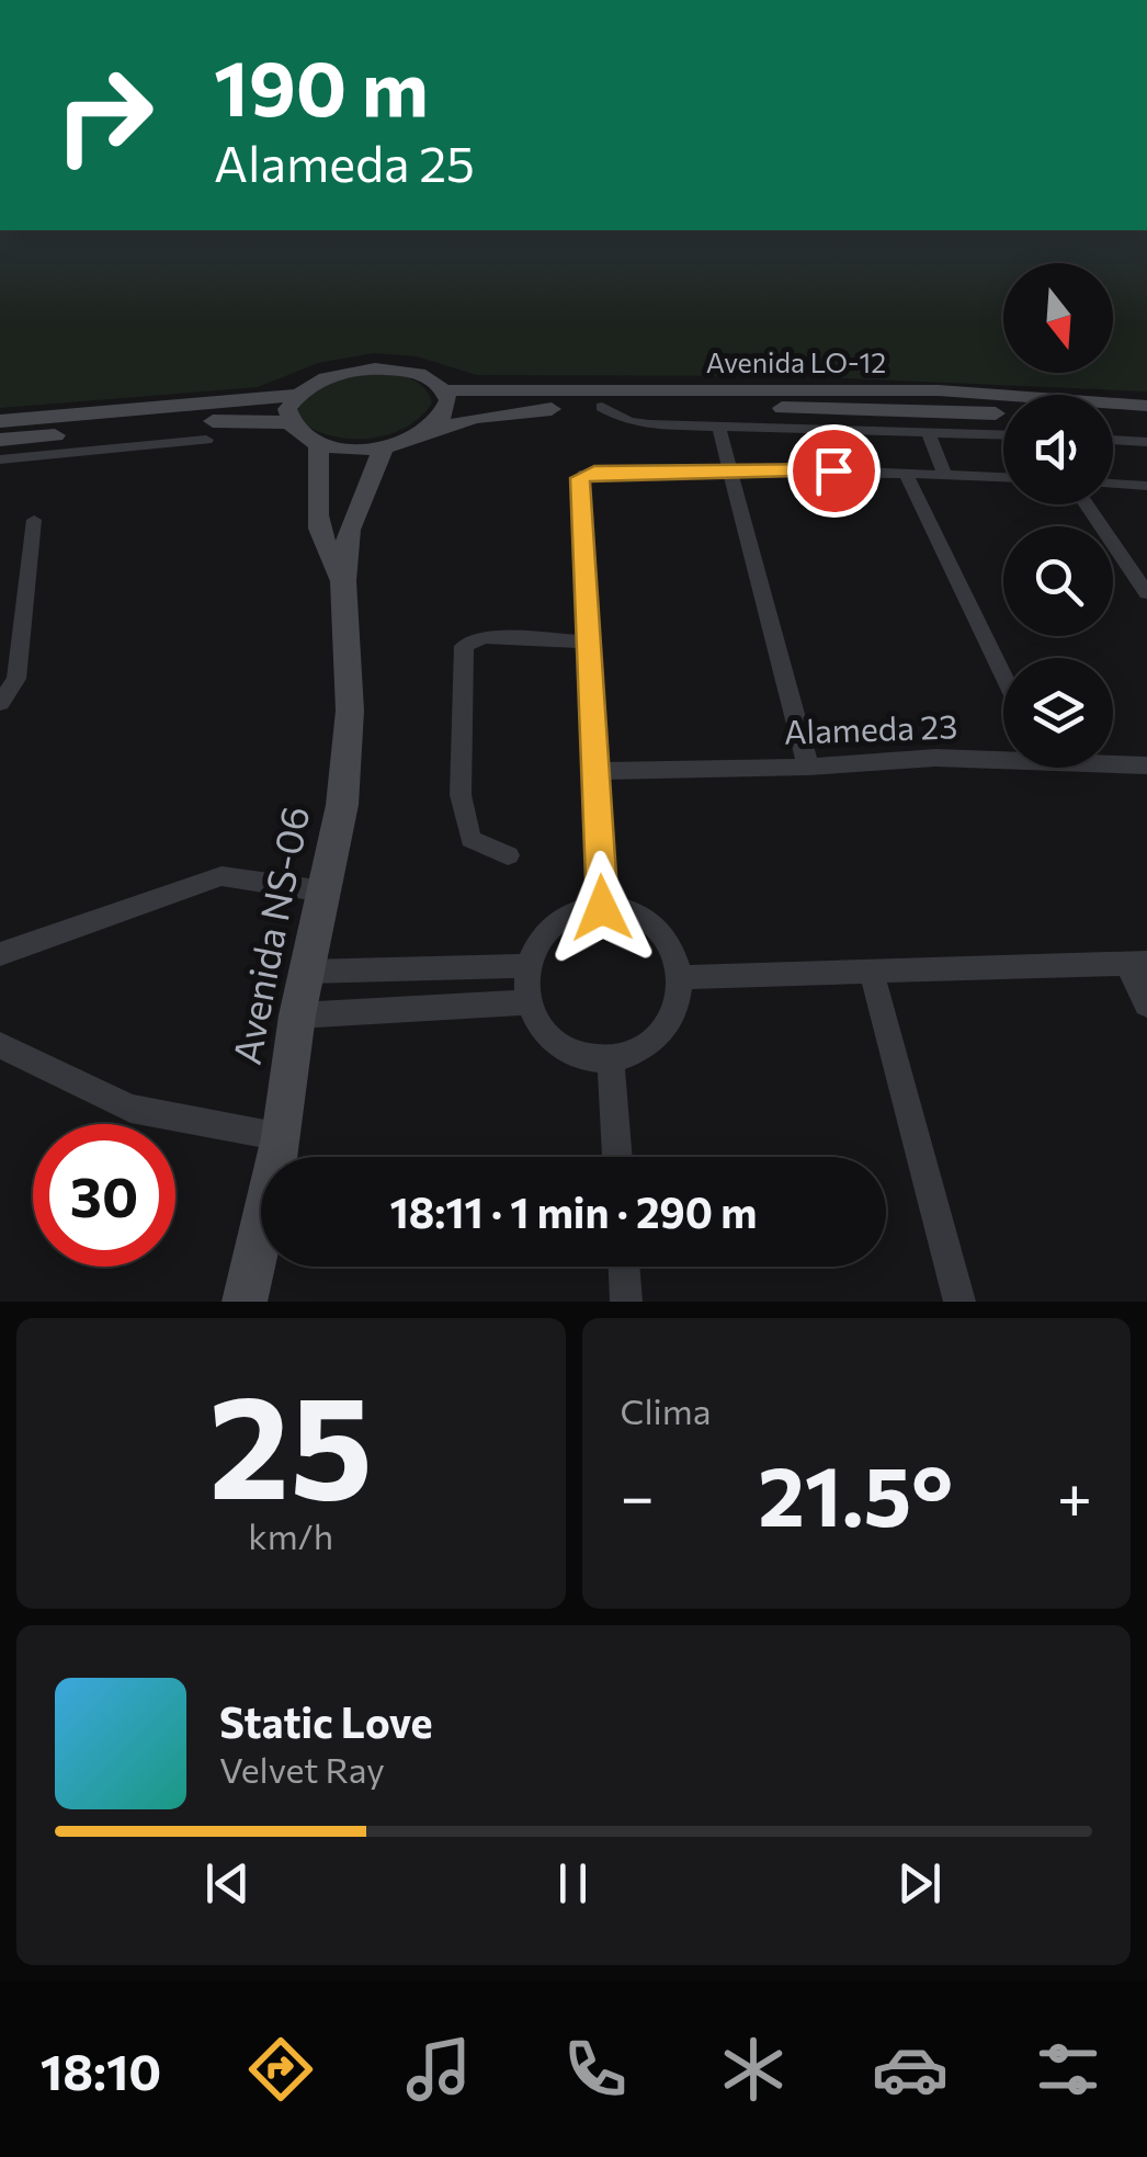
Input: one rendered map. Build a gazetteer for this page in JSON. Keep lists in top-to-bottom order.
{
  "streets": {
    "street": ["Avenida LO-12", "Alameda 23", "Avenida NS-06"]
  },
  "crossings": [
    ["Avenida LO-12", "Avenida NS-06"]
  ],
  "north": "bottom",
  "page": {
    "turn": ["190 m", "Alameda 25"],
    "limit": "30",
    "trip": "18:11 · 1 min · 290 m",
    "tile": [
      ["25", "km/h"],
      "Clima"
    ],
    "heat": ["−", "21.5°", "+"],
    "song": ["Static Love", "Velvet Ray"],
    "tabs": "18:10"
  }
}
